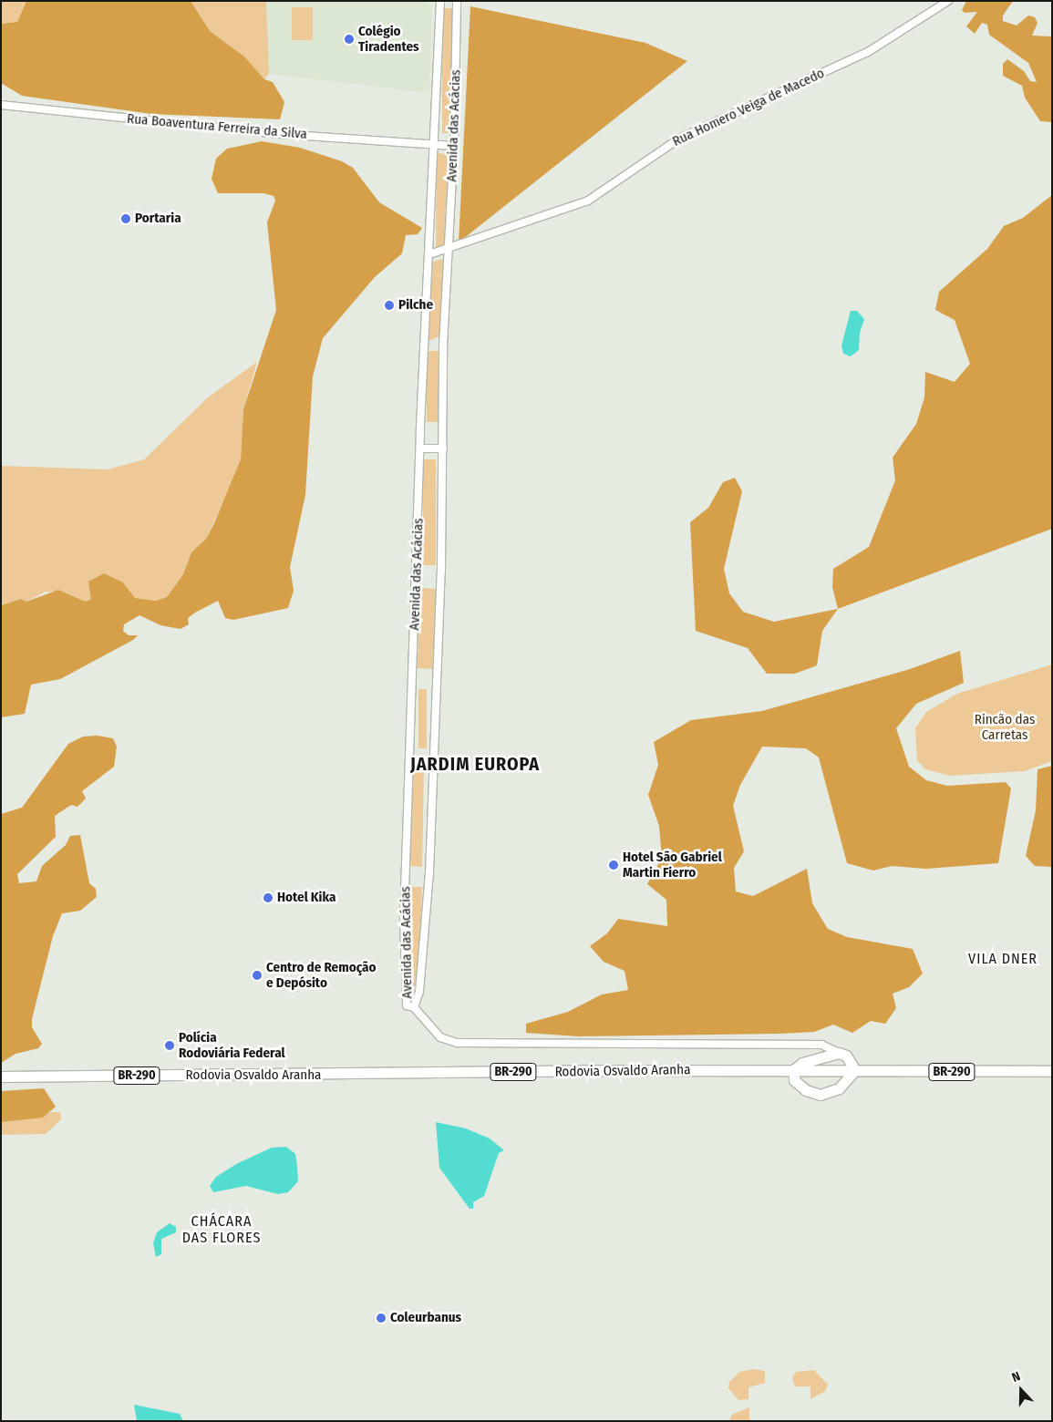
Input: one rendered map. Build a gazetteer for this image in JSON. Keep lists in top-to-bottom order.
{
  "streets": {
    "highway": ["Rodovia Osvaldo Aranha", "BR-290"],
    "street": ["Rua Homero Veiga de Macedo", "Avenida das Acácias", "Rua Boaventura Ferreira da Silva"]
  },
  "crossings": [
    ["Rua Homero Veiga de Macedo", "Avenida das Acácias"],
    ["Avenida das Acácias", "Rua Boaventura Ferreira da Silva"]
  ],
  "districts": ["JARDIM EUROPA", "VILA DNER", "CHÁCARA DAS FLORES"],
  "parks": ["Rincão das Carretas"],
  "places": [
    "Colégio Tiradentes",
    "Portaria",
    "Pilche",
    "Hotel São Gabriel Martin Fierro",
    "Hotel Kika",
    "Centro de Remoção e Depósito",
    "Polícia Rodoviária Federal",
    "Coleurbanus"
  ],
  "north": "top"
}
